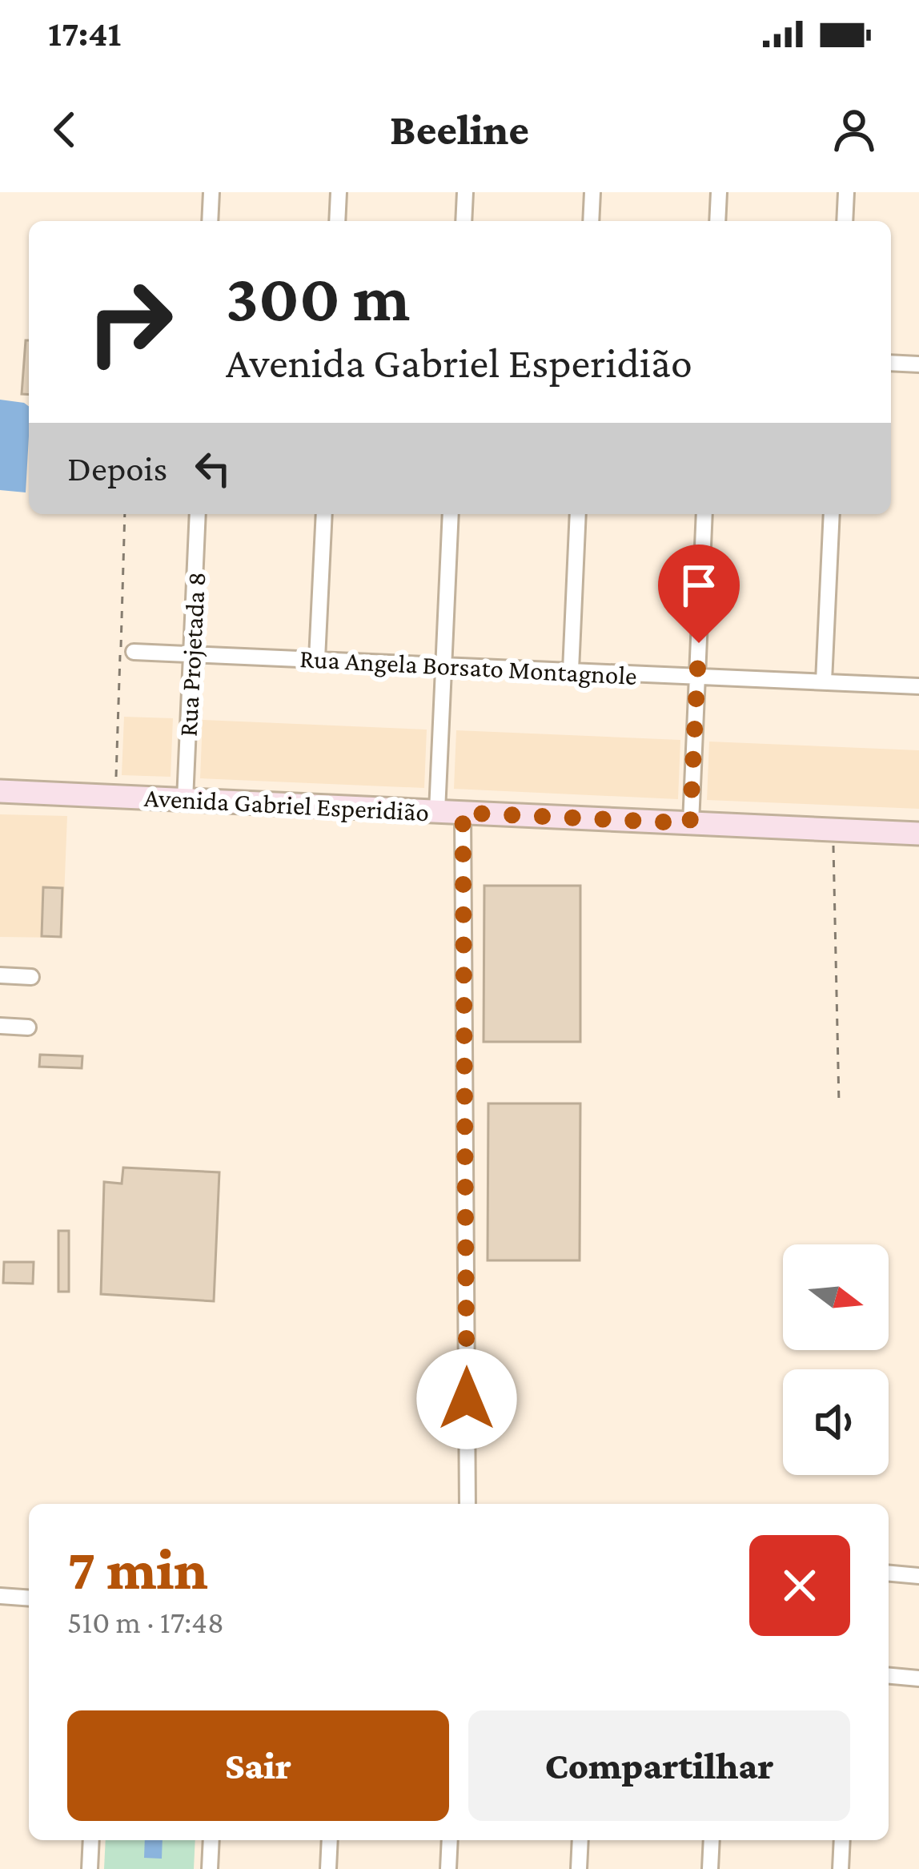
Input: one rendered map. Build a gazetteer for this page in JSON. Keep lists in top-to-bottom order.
{
  "streets": {
    "main road": ["Avenida Gabriel Esperidião"],
    "street": ["Rua Projetada 8", "Rua Angela Borsato Montagnole"]
  },
  "crossings": [
    ["Rua Projetada 8", "Rua Angela Borsato Montagnole"],
    ["Rua Projetada 8", "Avenida Gabriel Esperidião"]
  ],
  "north": "right",
  "page": {
    "status": "17:41",
    "header": "Beeline",
    "turn": ["300 m", "Avenida Gabriel Esperidião"],
    "then": "Depois",
    "heading": ["7 min", "510 m · 17:48"],
    "buttons": ["Sair", "Compartilhar"]
  }
}
